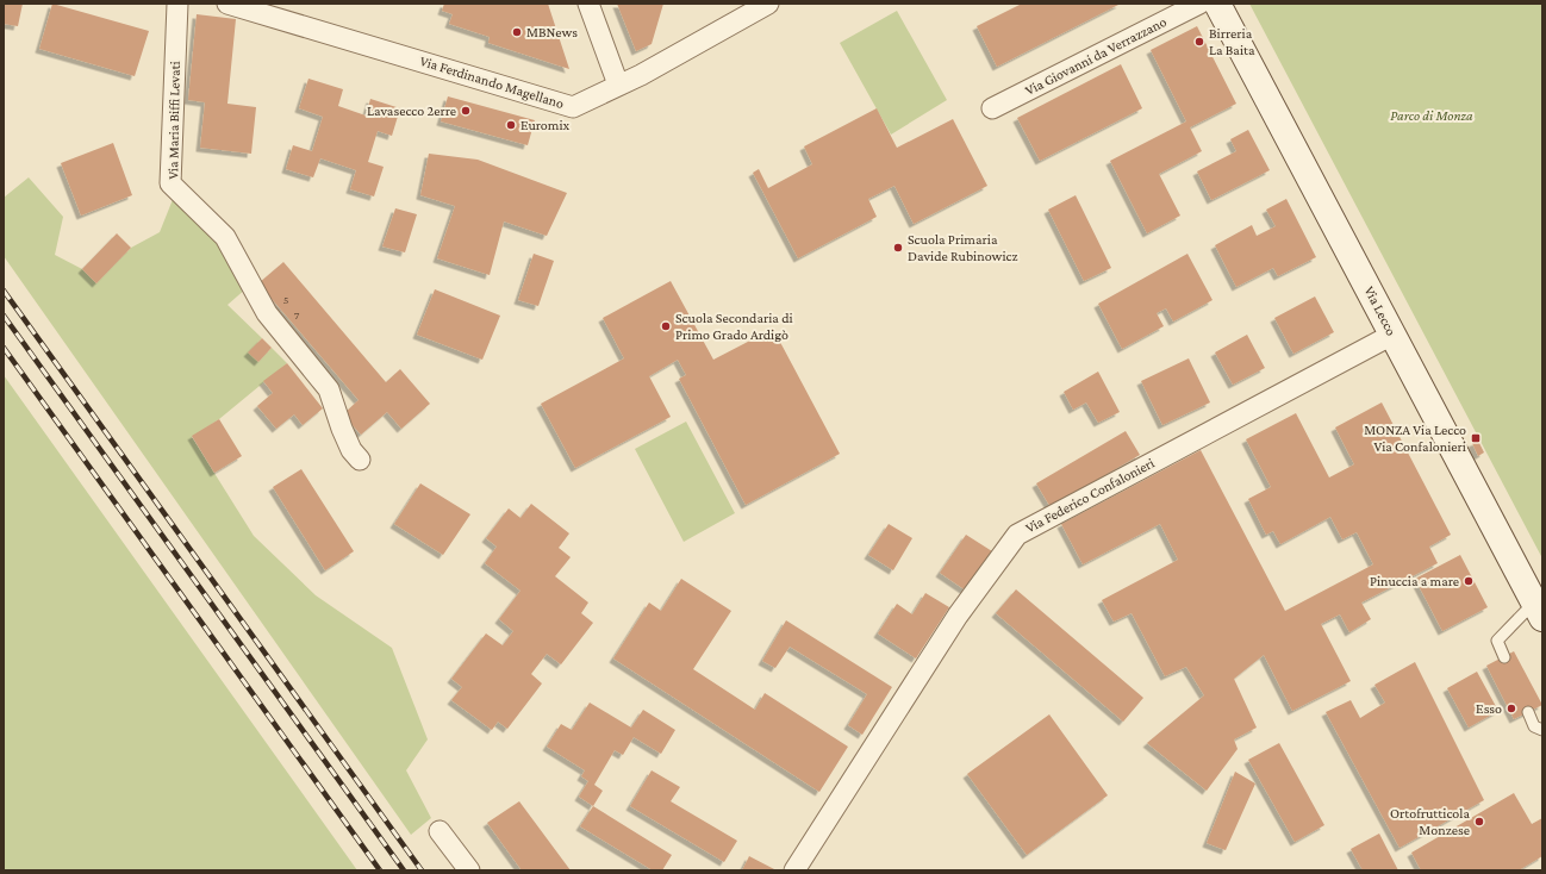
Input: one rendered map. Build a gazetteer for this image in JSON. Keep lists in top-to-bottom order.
{
  "streets": {
    "main road": ["Via Lecco"],
    "street": [
      "Via Giovanni da Verrazzano",
      "Via Ferdinando Magellano",
      "Via Maria Biffi Levati",
      "Via Federico Confalonieri"
    ]
  },
  "crossings": [
    ["Via Lecco", "Via Federico Confalonieri"]
  ],
  "parks": ["Parco di Monza"],
  "places": {
    "other": [
      "MBNews",
      "Birreria La Baita",
      "Lavasecco 2erre",
      "Euromix",
      "Scuola Primaria Davide Rubinowicz",
      "Scuola Secondaria di Primo Grado Ardigò",
      "Pinuccia a mare",
      "Esso",
      "Ortofrutticola Monzese"
    ],
    "transit": ["MONZA Via Lecco Via Confalonieri"]
  },
  "house_numbers": ["5", "7"]
}
